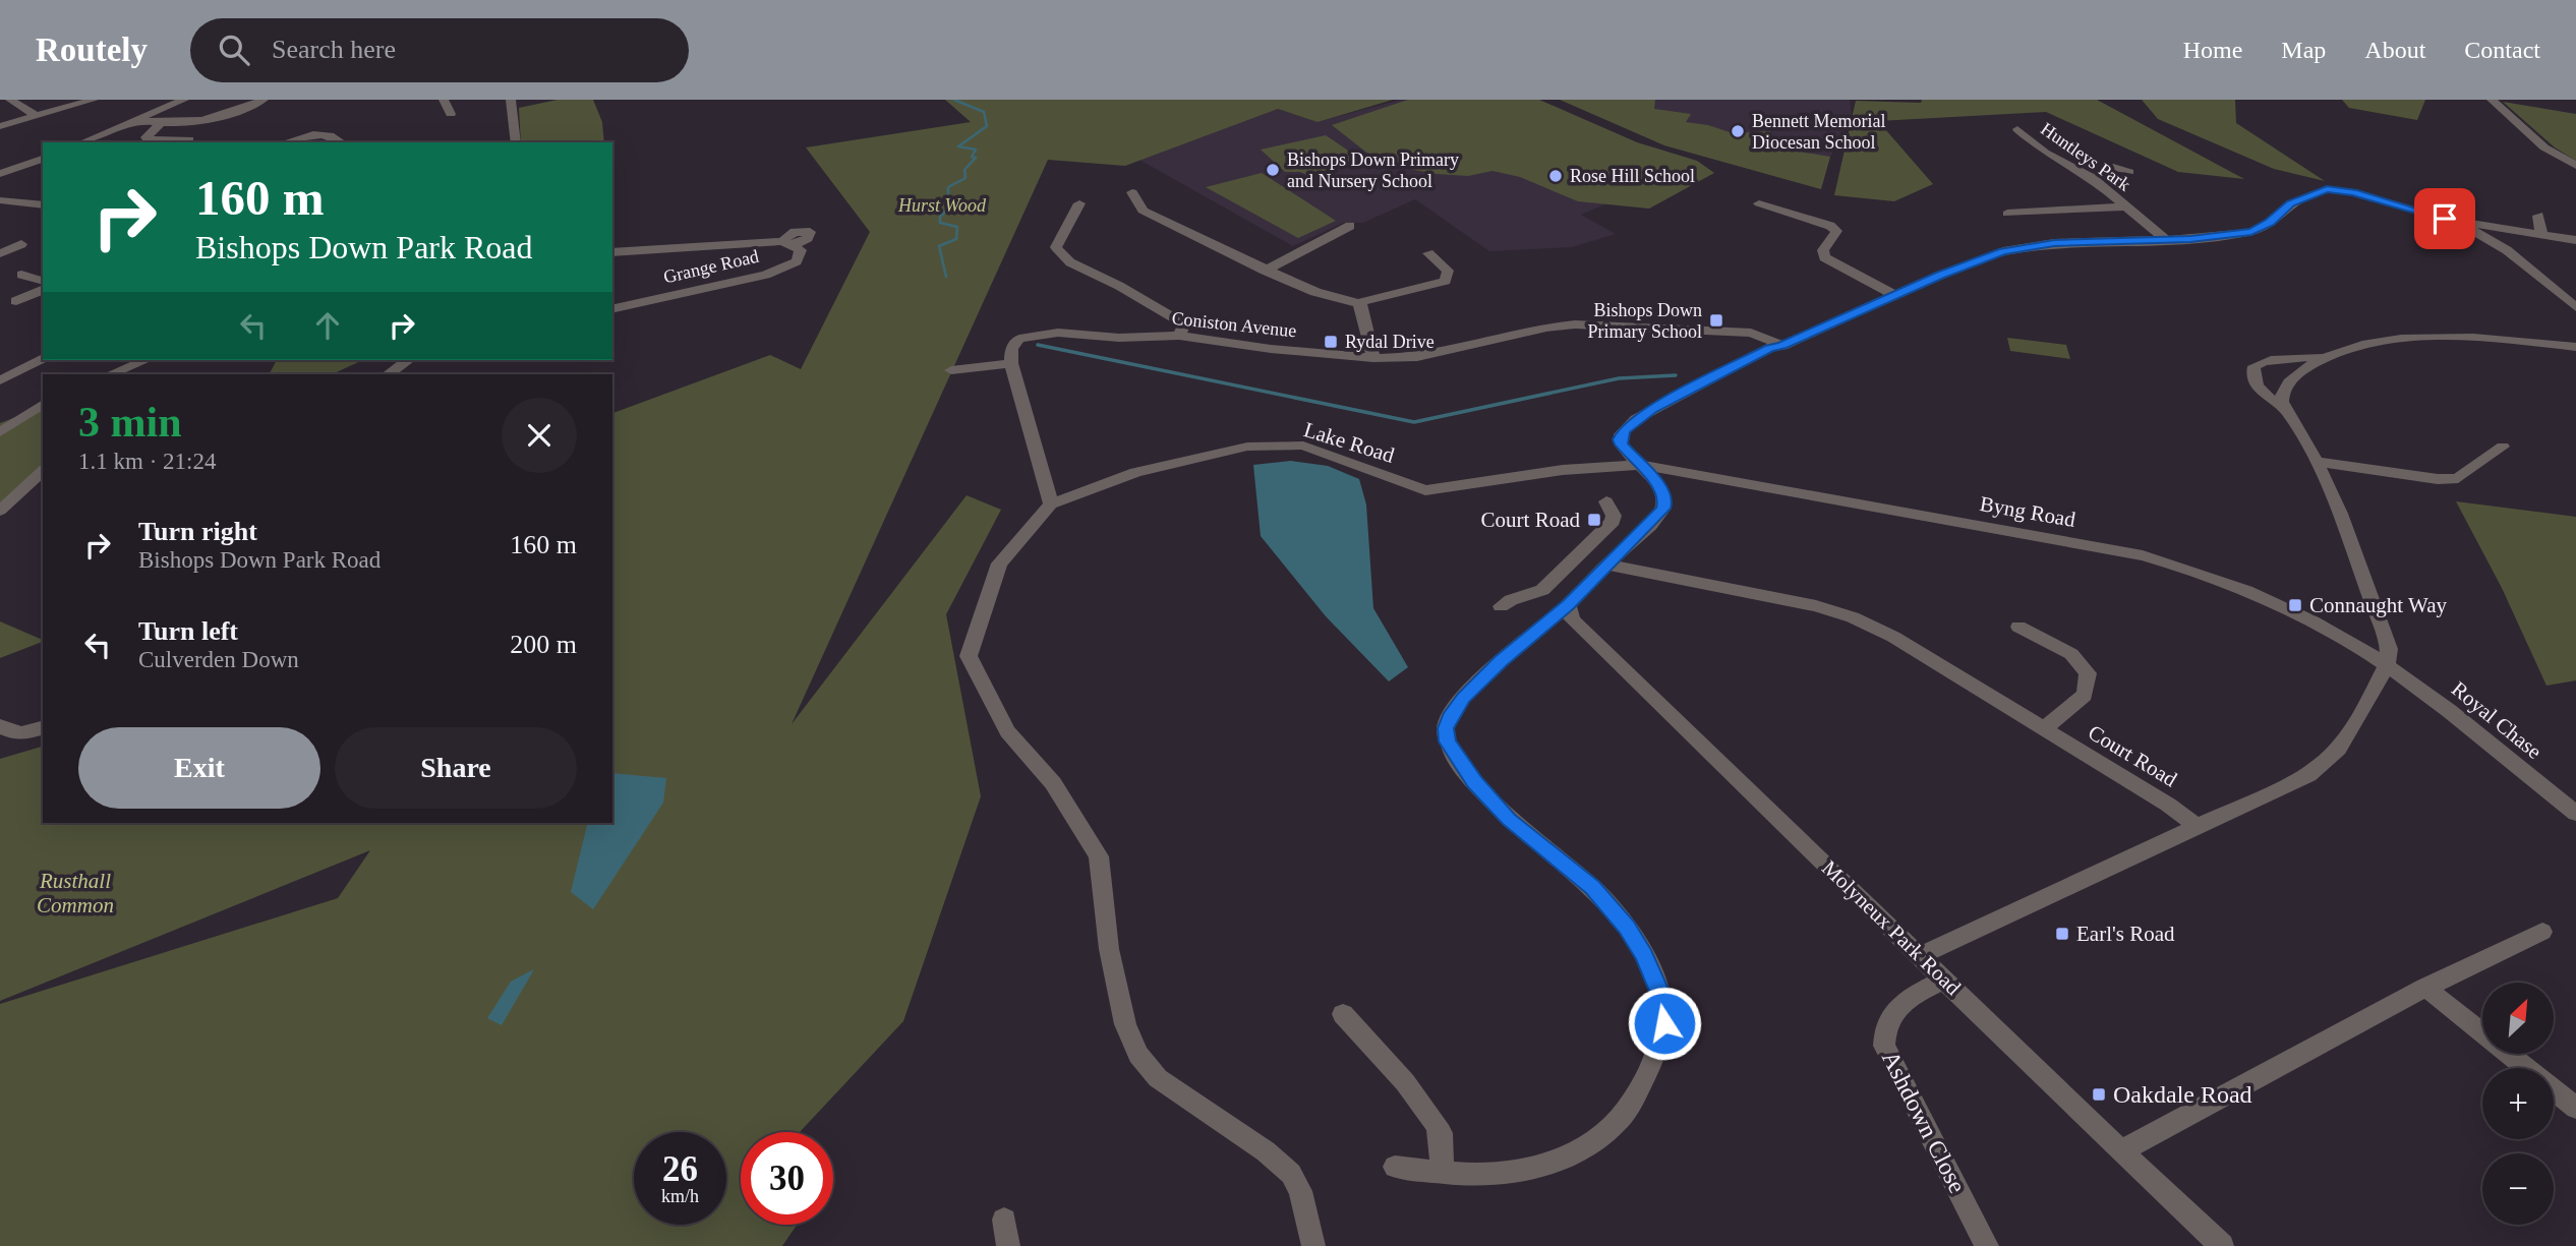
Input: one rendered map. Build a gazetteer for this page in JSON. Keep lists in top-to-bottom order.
{
  "streets": {
    "street": [
      "Huntleys Park",
      "Grange Road",
      "Coniston Avenue",
      "Lake Road",
      "Byng Road",
      "Royal Chase",
      "Court Road",
      "Molyneux Park Road",
      "Ashdown Close"
    ]
  },
  "crossings": [
    ["Lake Road", "Byng Road"],
    ["Byng Road", "Royal Chase"],
    ["Molyneux Park Road", "Ashdown Close"]
  ],
  "parks": ["Hurst Wood", "Rusthall Common"],
  "places": {
    "other": ["Bennett Memorial Diocesan School", "Bishops Down Primary and Nursery School", "Rose Hill School"],
    "transit": [
      "Bishops Down Primary School",
      "Rydal Drive",
      "Court Road",
      "Connaught Way",
      "Earl's Road",
      "Oakdale Road"
    ]
  },
  "north": "top right",
  "page": {
    "header": "Routely",
    "search": "Search here",
    "nav": [
      "Home",
      "Map",
      "About",
      "Contact"
    ],
    "turn": ["160 m", "Bishops Down Park Road"],
    "heading": ["3 min", "1.1 km · 21:24"],
    "list": [
      {
        "name": "Turn right",
        "note": "Bishops Down Park Road",
        "value": "160 m"
      },
      {
        "name": "Turn left",
        "note": "Culverden Down",
        "value": "200 m"
      }
    ],
    "buttons": ["Exit", "Share"],
    "map_buttons": ["+", "−"],
    "speed": "26 km/h",
    "limit": "30"
  }
}
